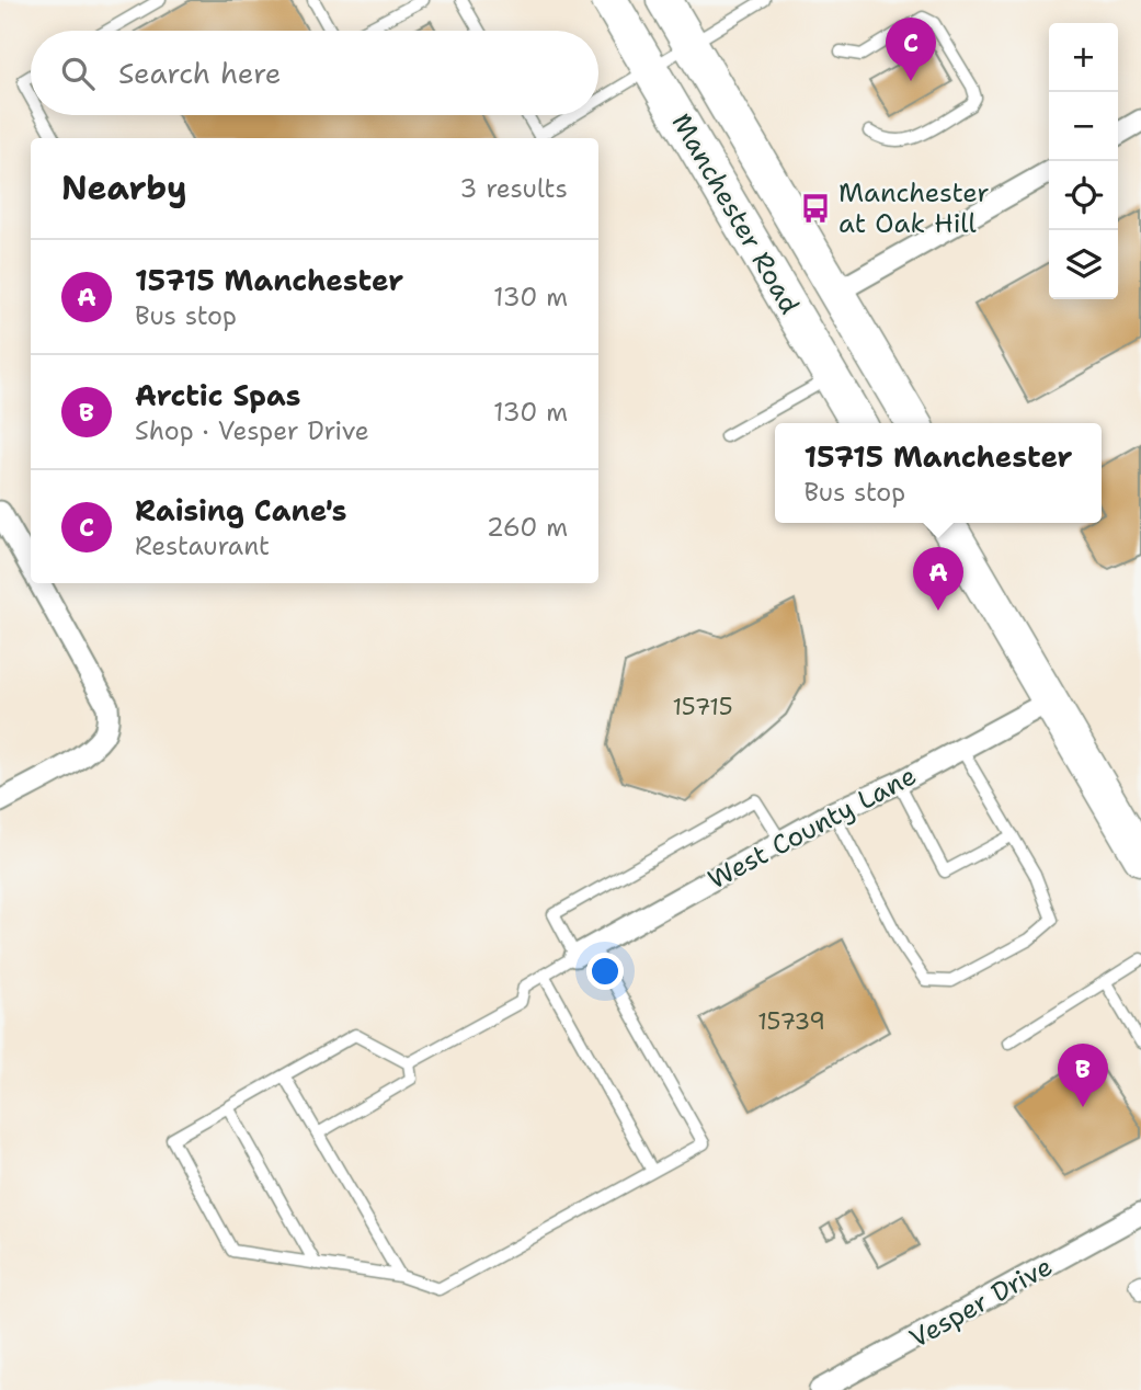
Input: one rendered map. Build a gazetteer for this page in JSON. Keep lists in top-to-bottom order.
{
  "streets": {
    "highway": ["Manchester Road"],
    "street": ["West County Lane", "Vesper Drive"]
  },
  "places": {
    "bus stop": ["Manchester at Oak Hill"]
  },
  "house_numbers": ["15715", "15739"],
  "page": {
    "pins": ["C", "A", "B"],
    "map_buttons": ["+", "−"],
    "search": "Search here",
    "heading": ["Nearby", "3 results"],
    "list": [
      {
        "mark": "A",
        "name": "15715 Manchester",
        "note": "Bus stop",
        "value": "130 m"
      },
      {
        "mark": "B",
        "name": "Arctic Spas",
        "note": "Shop · Vesper Drive",
        "value": "130 m"
      },
      {
        "mark": "C",
        "name": "Raising Cane's",
        "note": "Restaurant",
        "value": "260 m"
      }
    ],
    "popup": ["15715 Manchester", "Bus stop"]
  }
}
